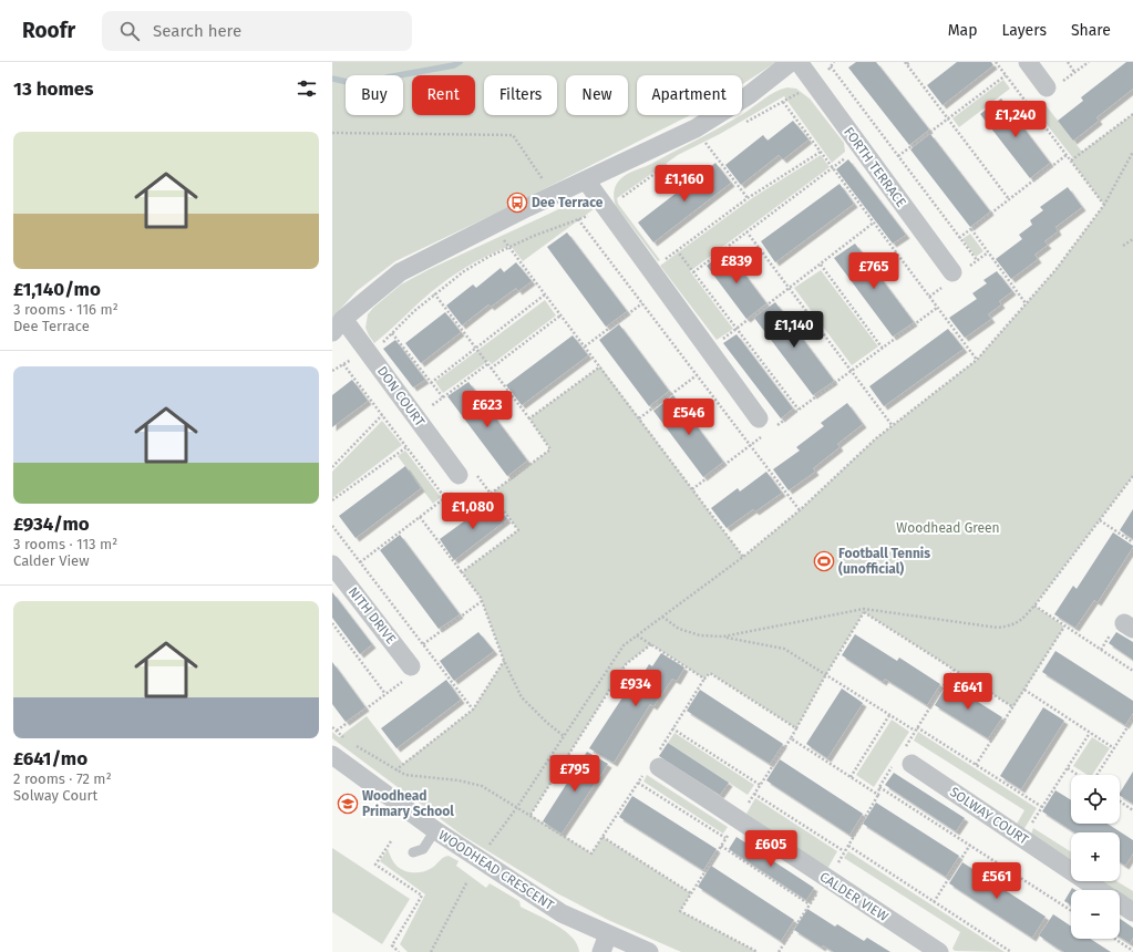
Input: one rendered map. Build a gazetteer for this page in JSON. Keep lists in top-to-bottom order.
{
  "streets": {
    "street": [
      "FORTH TERRACE",
      "DON COURT",
      "NITH DRIVE",
      "SOLWAY COURT",
      "WOODHEAD CRESCENT",
      "CALDER VIEW"
    ]
  },
  "parks": ["Woodhead Green"],
  "places": {
    "bus stop": ["Dee Terrace"],
    "sports": ["Football Tennis (unofficial)"],
    "school or university": ["Woodhead Primary School"]
  },
  "page": {
    "header": "Roofr",
    "search": "Search here",
    "nav": ["Map", "Layers", "Share"],
    "heading": "13 homes",
    "chip": [
      "Buy",
      "Rent",
      "Filters",
      "New",
      "Apartment"
    ],
    "price": [
      "£1,240",
      "£1,160",
      "£839",
      "£765",
      "£1,140",
      "£623",
      "£546",
      "£1,080",
      "£934",
      "£641",
      "£795",
      "£605",
      "£561"
    ],
    "list": [
      {
        "name": "£1,140/mo",
        "note": "3 rooms · 116 m² · Dee Terrace"
      },
      {
        "name": "£934/mo",
        "note": "3 rooms · 113 m² · Calder View"
      },
      {
        "name": "£641/mo",
        "note": "2 rooms · 72 m² · Solway Court"
      }
    ],
    "map_buttons": ["+", "−"]
  }
}
